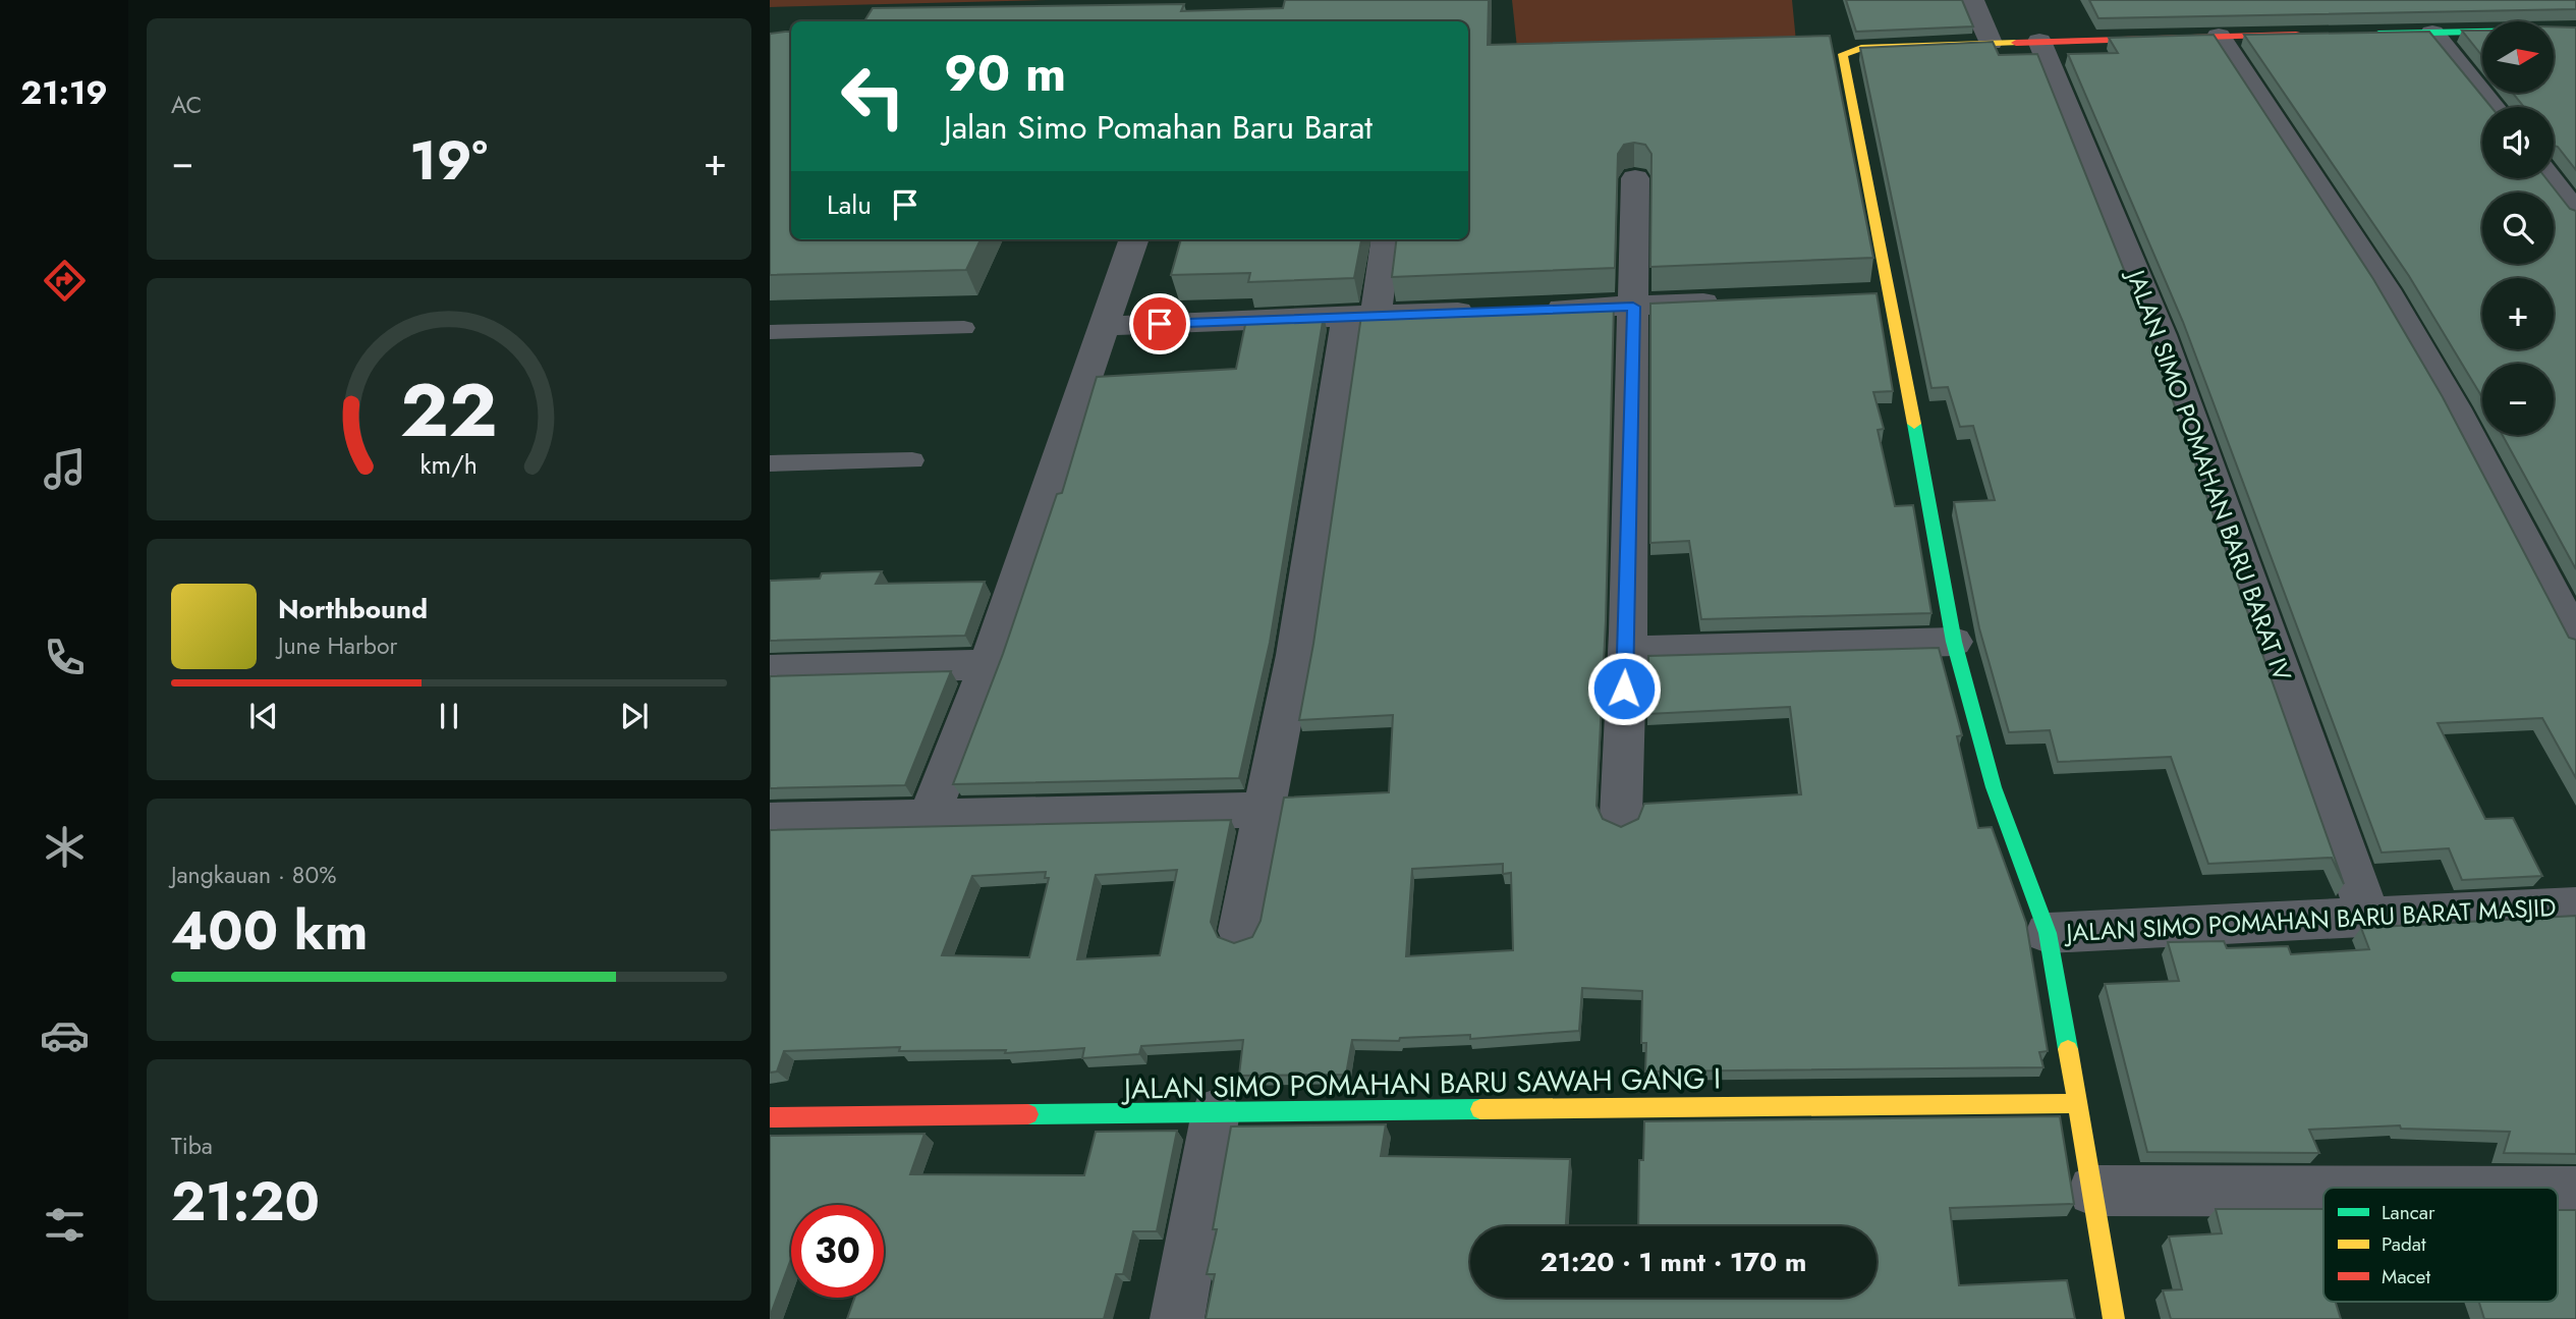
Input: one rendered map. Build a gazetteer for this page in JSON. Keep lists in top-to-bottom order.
{
  "streets": {
    "street": ["JALAN SIMO POMAHAN BARU BARAT IV", "JALAN SIMO POMAHAN BARU BARAT MASJID", "JALAN SIMO POMAHAN BARU SAWAH GANG I"]
  },
  "crossings": [
    ["JALAN SIMO POMAHAN BARU BARAT IV", "JALAN SIMO POMAHAN BARU BARAT MASJID"]
  ],
  "legend": ["Lancar", "Padat", "Macet"],
  "north": "right",
  "page": {
    "tabs": "21:19",
    "tile": [
      "AC",
      ["Jangkauan · 80%", "400 km"],
      ["Tiba", "21:20"]
    ],
    "map_buttons": ["+", "−"],
    "turn": ["90 m", "Jalan Simo Pomahan Baru Barat"],
    "heat": ["−", "19°", "+"],
    "then": "Lalu",
    "song": ["Northbound", "June Harbor"],
    "limit": "30",
    "trip": "21:20 · 1 mnt · 170 m",
    "gauge": ["22", "km/h"]
  }
}
